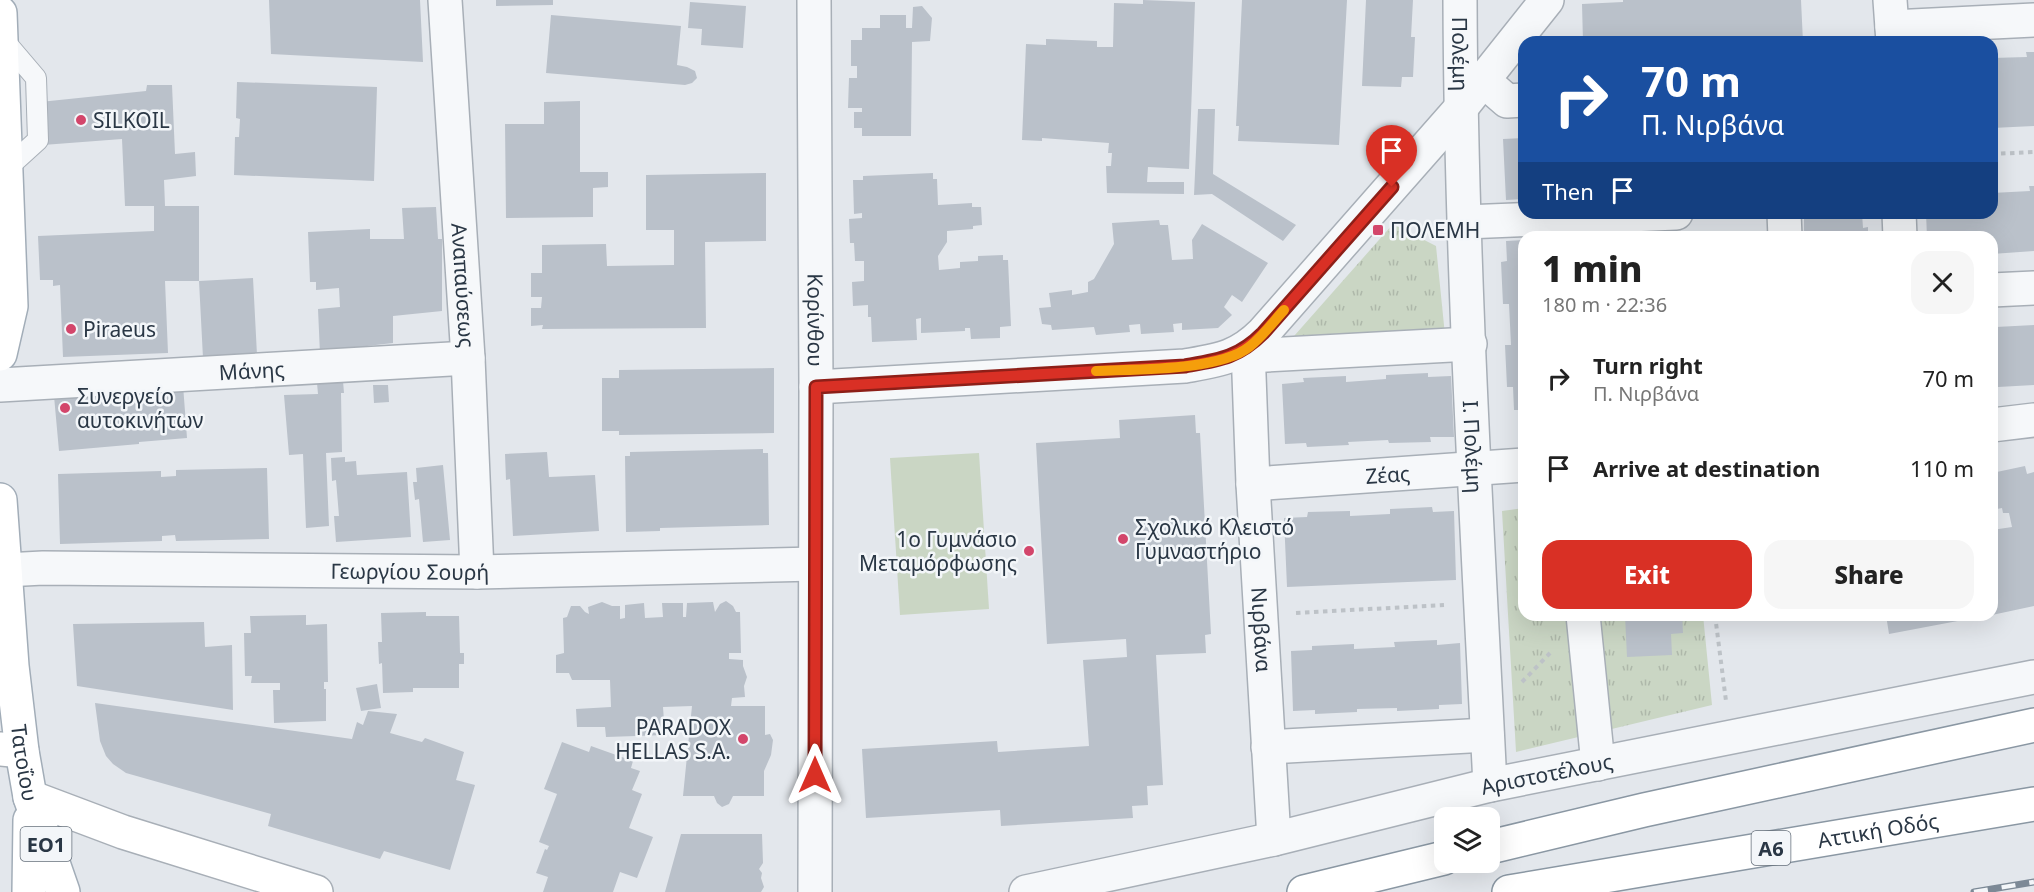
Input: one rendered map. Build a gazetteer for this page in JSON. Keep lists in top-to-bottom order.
{
  "streets": {
    "main road": [
      "Τατοΐου",
      "Αττική Οδός",
      "ΕΟ1",
      "Α6"
    ],
    "street": [
      "Πολέμη",
      "Αναπαύσεως",
      "Κορίνθου",
      "Μάνης",
      "Ι. Πολέμη",
      "Ζέας",
      "Γεωργίου Σουρή",
      "Νιρβάνα",
      "Αριστοτέλους"
    ]
  },
  "crossings": [
    ["Πολέμη", "Ι. Πολέμη"],
    ["Αναπαύσεως", "Μάνης"],
    ["Αναπαύσεως", "Γεωργίου Σουρή"],
    ["Κορίνθου", "Γεωργίου Σουρή"],
    ["Ι. Πολέμη", "Ζέας"],
    ["Ι. Πολέμη", "Αριστοτέλους"],
    ["Ζέας", "Νιρβάνα"],
    ["Γεωργίου Σουρή", "Τατοΐου"],
    ["Νιρβάνα", "Αριστοτέλους"],
    ["Τατοΐου", "ΕΟ1"]
  ],
  "places": {
    "other": [
      "SILKOIL",
      "Piraeus",
      "Συνεργείο αυτοκινήτων",
      "Σχολικό Κλειστό Γυμναστήριο",
      "1ο Γυμνάσιο Μεταμόρφωσης",
      "PARADOX HELLAS S.A."
    ],
    "transit": ["ΠΟΛΕΜΗ"]
  },
  "page": {
    "turn": ["70 m", "Π. Νιρβάνα"],
    "then": "Then",
    "heading": ["1 min", "180 m · 22:36"],
    "list": [
      {
        "name": "Turn right",
        "note": "Π. Νιρβάνα",
        "value": "70 m"
      },
      {
        "name": "Arrive at destination",
        "value": "110 m"
      }
    ],
    "buttons": ["Exit", "Share"]
  }
}
